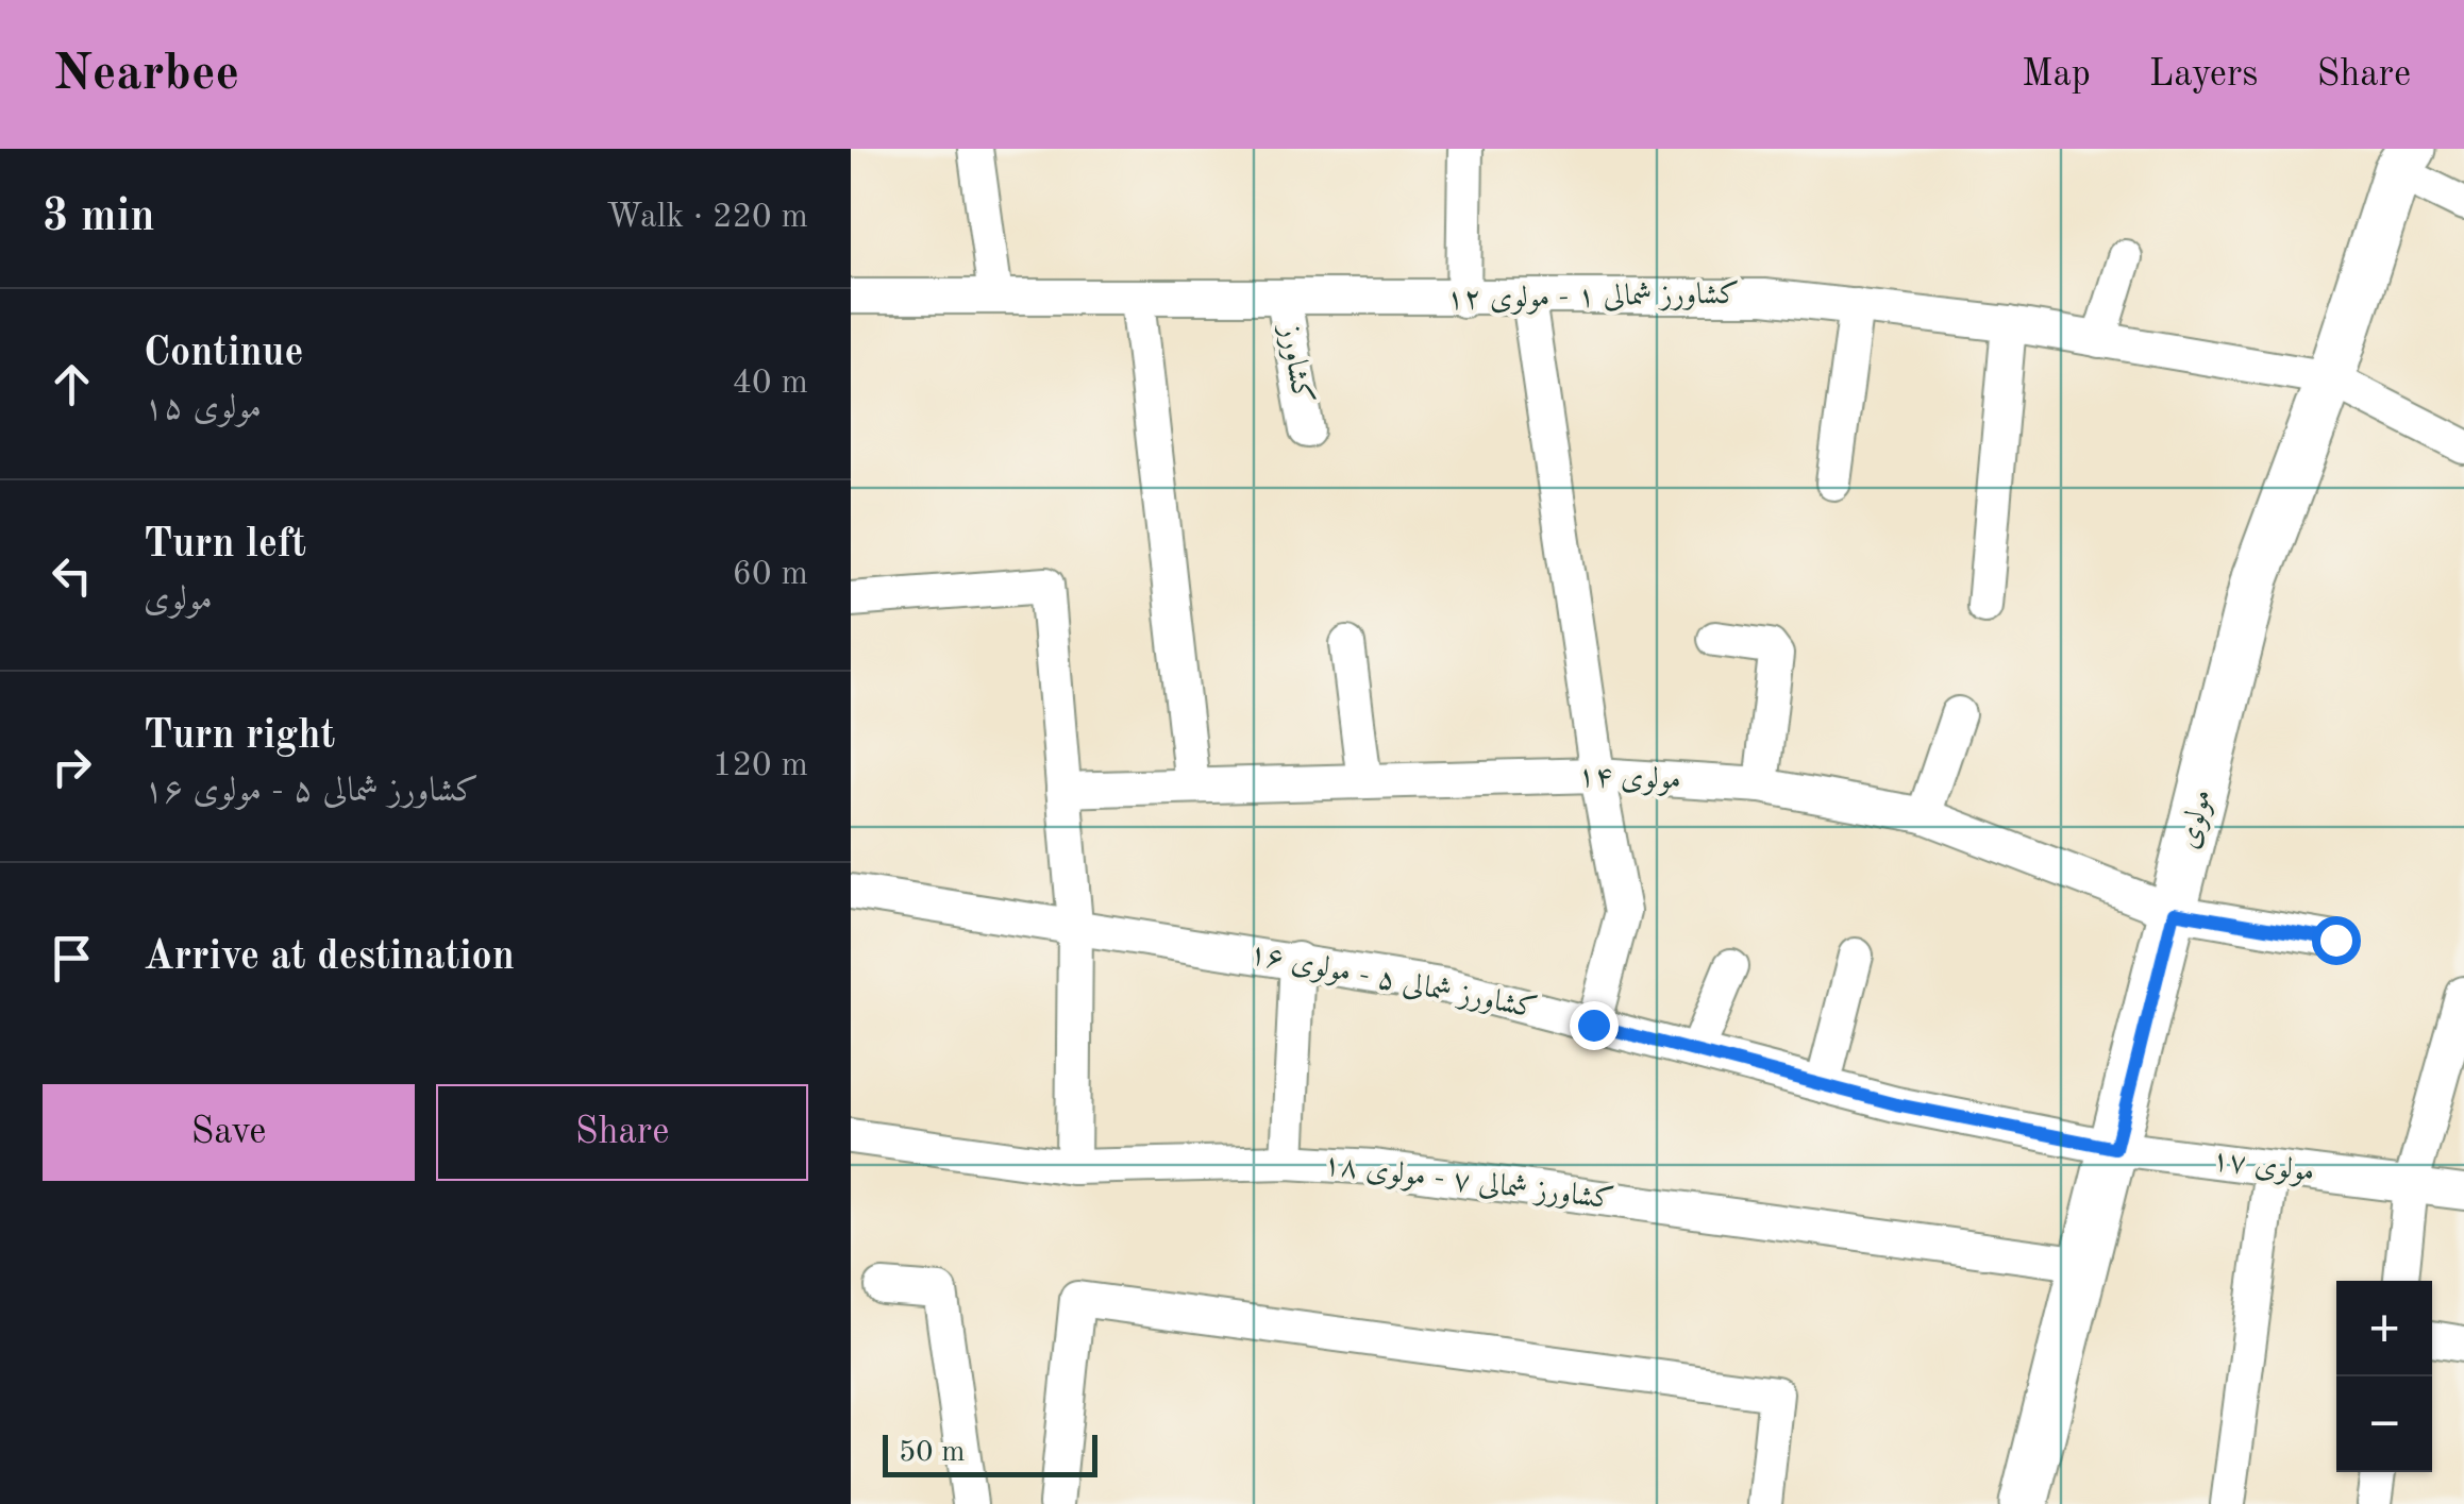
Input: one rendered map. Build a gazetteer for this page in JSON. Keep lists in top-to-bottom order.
{
  "streets": {
    "street": [
      "کشاورز شمالی ۱ - مولوی ۱۲",
      "کشاورز",
      "مولوی ۱۴",
      "مولوی",
      "کشاورز شمالی ۵ - مولوی ۱۶",
      "مولوی ۱۷",
      "کشاورز شمالی ۷ - مولوی ۱۸"
    ]
  },
  "crossings": [
    ["کشاورز شمالی ۱ - مولوی ۱۲", "کشاورز"],
    ["کشاورز شمالی ۱ - مولوی ۱۲", "مولوی"],
    ["مولوی ۱۴", "مولوی"],
    ["مولوی", "کشاورز شمالی ۵ - مولوی ۱۶"],
    ["مولوی", "مولوی ۱۷"],
    ["مولوی", "کشاورز شمالی ۷ - مولوی ۱۸"],
    ["کشاورز شمالی ۵ - مولوی ۱۶", "مولوی ۱۷"]
  ],
  "scale_bar": "50 m",
  "page": {
    "header": "Nearbee",
    "nav": ["Map", "Layers", "Share"],
    "heading": ["3 min", "Walk · 220 m"],
    "list": [
      ["Continue", "مولوی ۱۵", "40 m"],
      ["Turn left", "مولوی", "60 m"],
      ["Turn right", "کشاورز شمالی ۵ - مولوی ۱۶", "120 m"],
      "Arrive at destination"
    ],
    "buttons": ["Save", "Share"],
    "map_buttons": ["+", "−"],
    "scale": "50 m"
  }
}
